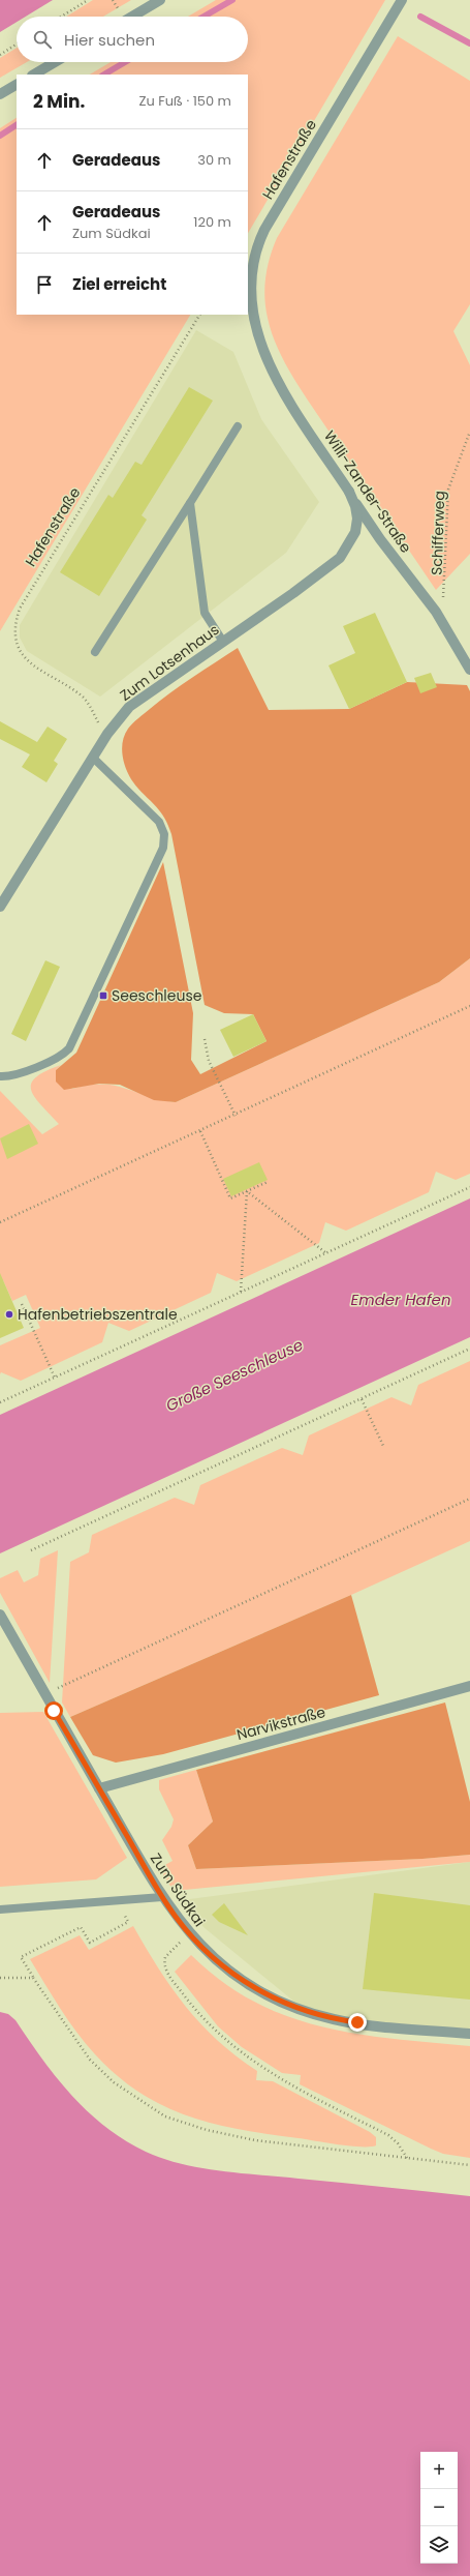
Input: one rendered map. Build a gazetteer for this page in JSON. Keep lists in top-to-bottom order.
{
  "streets": {
    "street": [
      "Hafenstraße",
      "Willi-Zander-Straße",
      "Zum Lotsenhaus",
      "Narvikstraße",
      "Zum Südkai"
    ],
    "path": ["Schifferweg"]
  },
  "crossings": [
    ["Hafenstraße", "Willi-Zander-Straße"],
    ["Hafenstraße", "Zum Lotsenhaus"],
    ["Willi-Zander-Straße", "Schifferweg"],
    ["Willi-Zander-Straße", "Zum Lotsenhaus"],
    ["Narvikstraße", "Zum Südkai"]
  ],
  "water": ["Emder Hafen", "Große Seeschleuse"],
  "places": {
    "transit": ["Seeschleuse"],
    "other": ["Hafenbetriebszentrale"]
  },
  "page": {
    "search": "Hier suchen",
    "heading": ["2 Min.", "Zu Fuß · 150 m"],
    "list": [
      ["Geradeaus", "30 m"],
      ["Geradeaus", "Zum Südkai", "120 m"],
      "Ziel erreicht"
    ],
    "map_buttons": ["+", "−"]
  }
}
